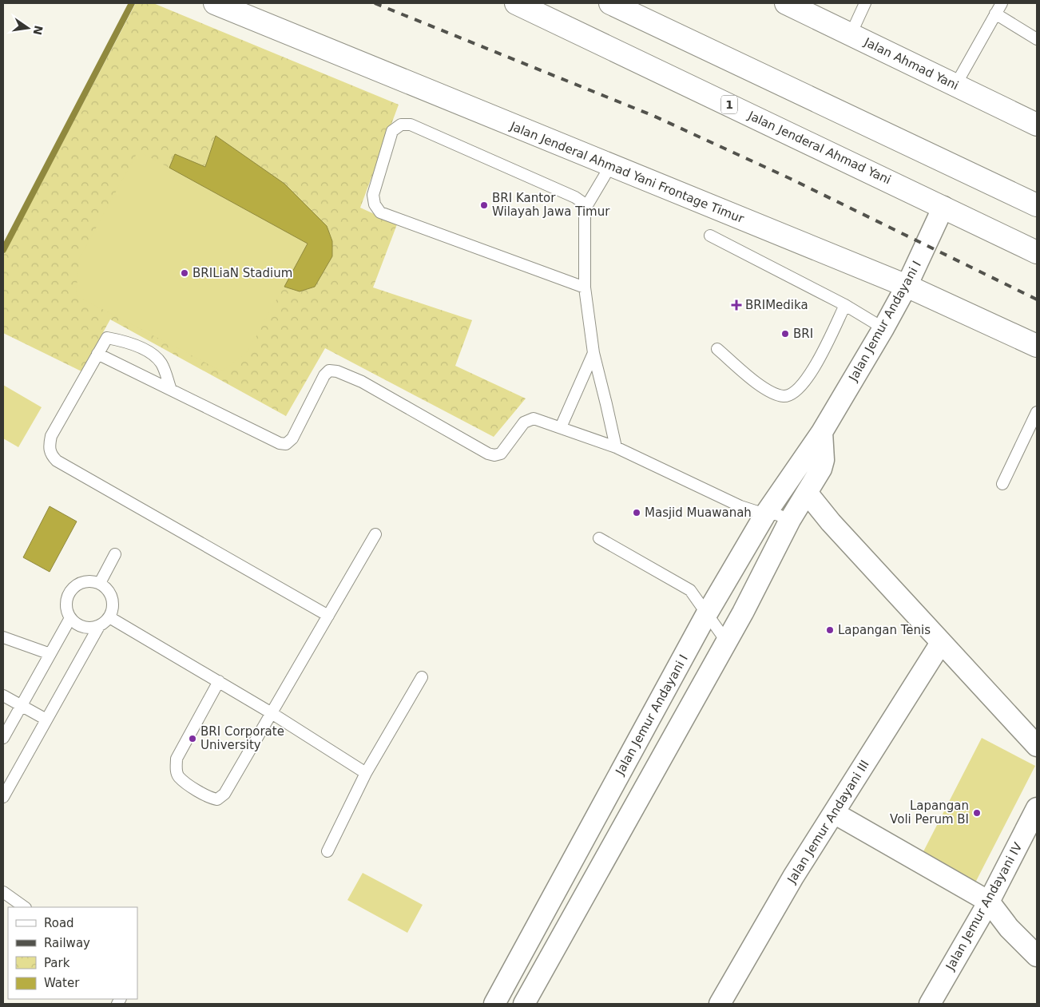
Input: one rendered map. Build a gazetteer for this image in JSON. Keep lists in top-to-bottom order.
{
  "streets": {
    "main road": [
      "Jalan Ahmad Yani",
      "1",
      "Jalan Jenderal Ahmad Yani",
      "Jalan Jenderal Ahmad Yani Frontage Timur"
    ],
    "street": ["Jalan Jemur Andayani I", "Jalan Jemur Andayani III", "Jalan Jemur Andayani IV"]
  },
  "crossings": [
    ["Jalan Jenderal Ahmad Yani", "Jalan Jemur Andayani I"],
    ["Jalan Jenderal Ahmad Yani Frontage Timur", "Jalan Jemur Andayani I"]
  ],
  "places": {
    "other": [
      "BRI Kantor Wilayah Jawa Timur",
      "BRILiaN Stadium",
      "BRI",
      "Masjid Muawanah",
      "Lapangan Tenis",
      "BRI Corporate University",
      "Lapangan Voli Perum BI"
    ],
    "health": ["BRIMedika"]
  },
  "legend": [
    "Road",
    "Railway",
    "Park",
    "Water"
  ],
  "north": "right"
}
